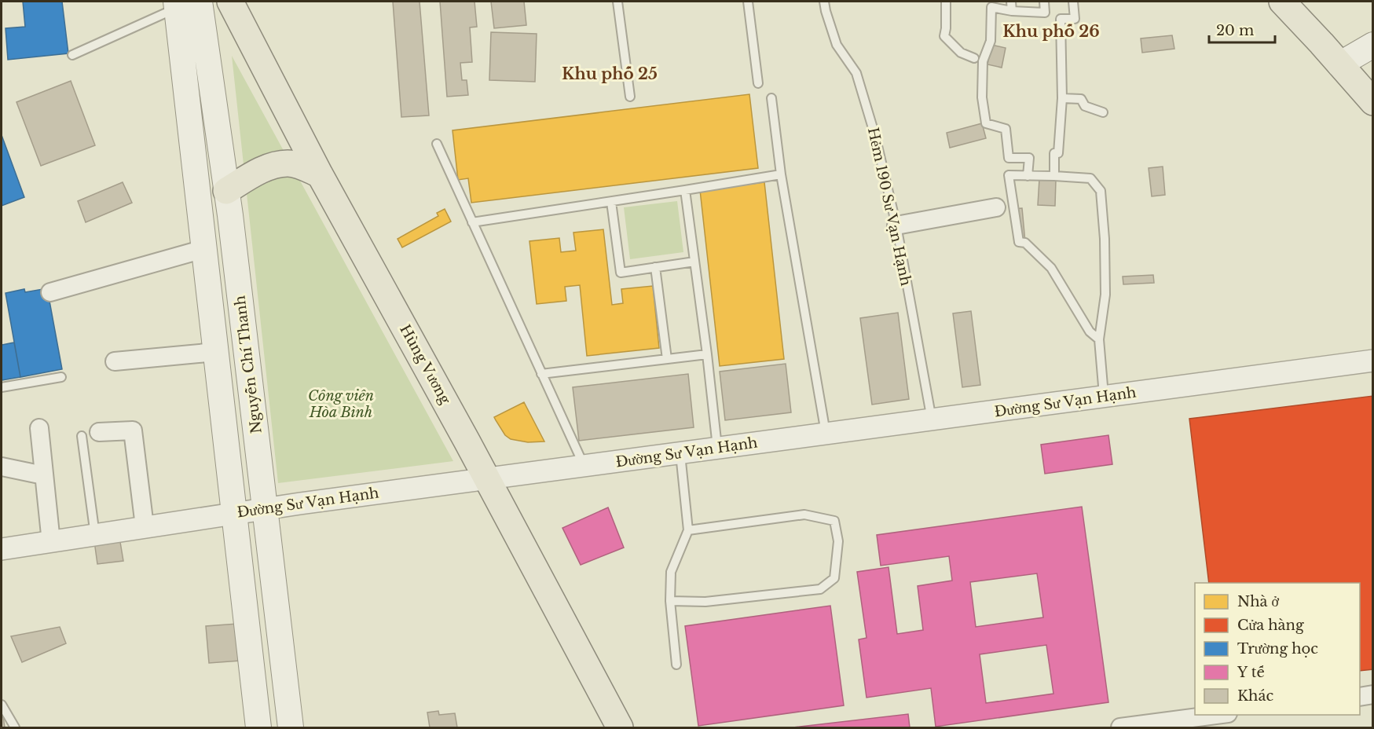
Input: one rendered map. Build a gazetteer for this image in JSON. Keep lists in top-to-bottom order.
{
  "streets": {
    "main road": ["Nguyễn Chí Thanh", "Hùng Vương"],
    "street": ["Đường Sư Vạn Hạnh"],
    "lane": ["Hẻm 190 Sư Vạn Hạnh"]
  },
  "crossings": [
    ["Hẻm 190 Sư Vạn Hạnh", "Đường Sư Vạn Hạnh"],
    ["Nguyễn Chí Thanh", "Đường Sư Vạn Hạnh"],
    ["Hùng Vương", "Đường Sư Vạn Hạnh"]
  ],
  "districts": ["Khu phố 26", "Khu phố 25"],
  "parks": ["Công viên Hòa Bình"],
  "legend": [
    "Nhà ở",
    "Cửa hàng",
    "Trường học",
    "Y tế",
    "Khác"
  ],
  "scale_bar": "20 m"
}
